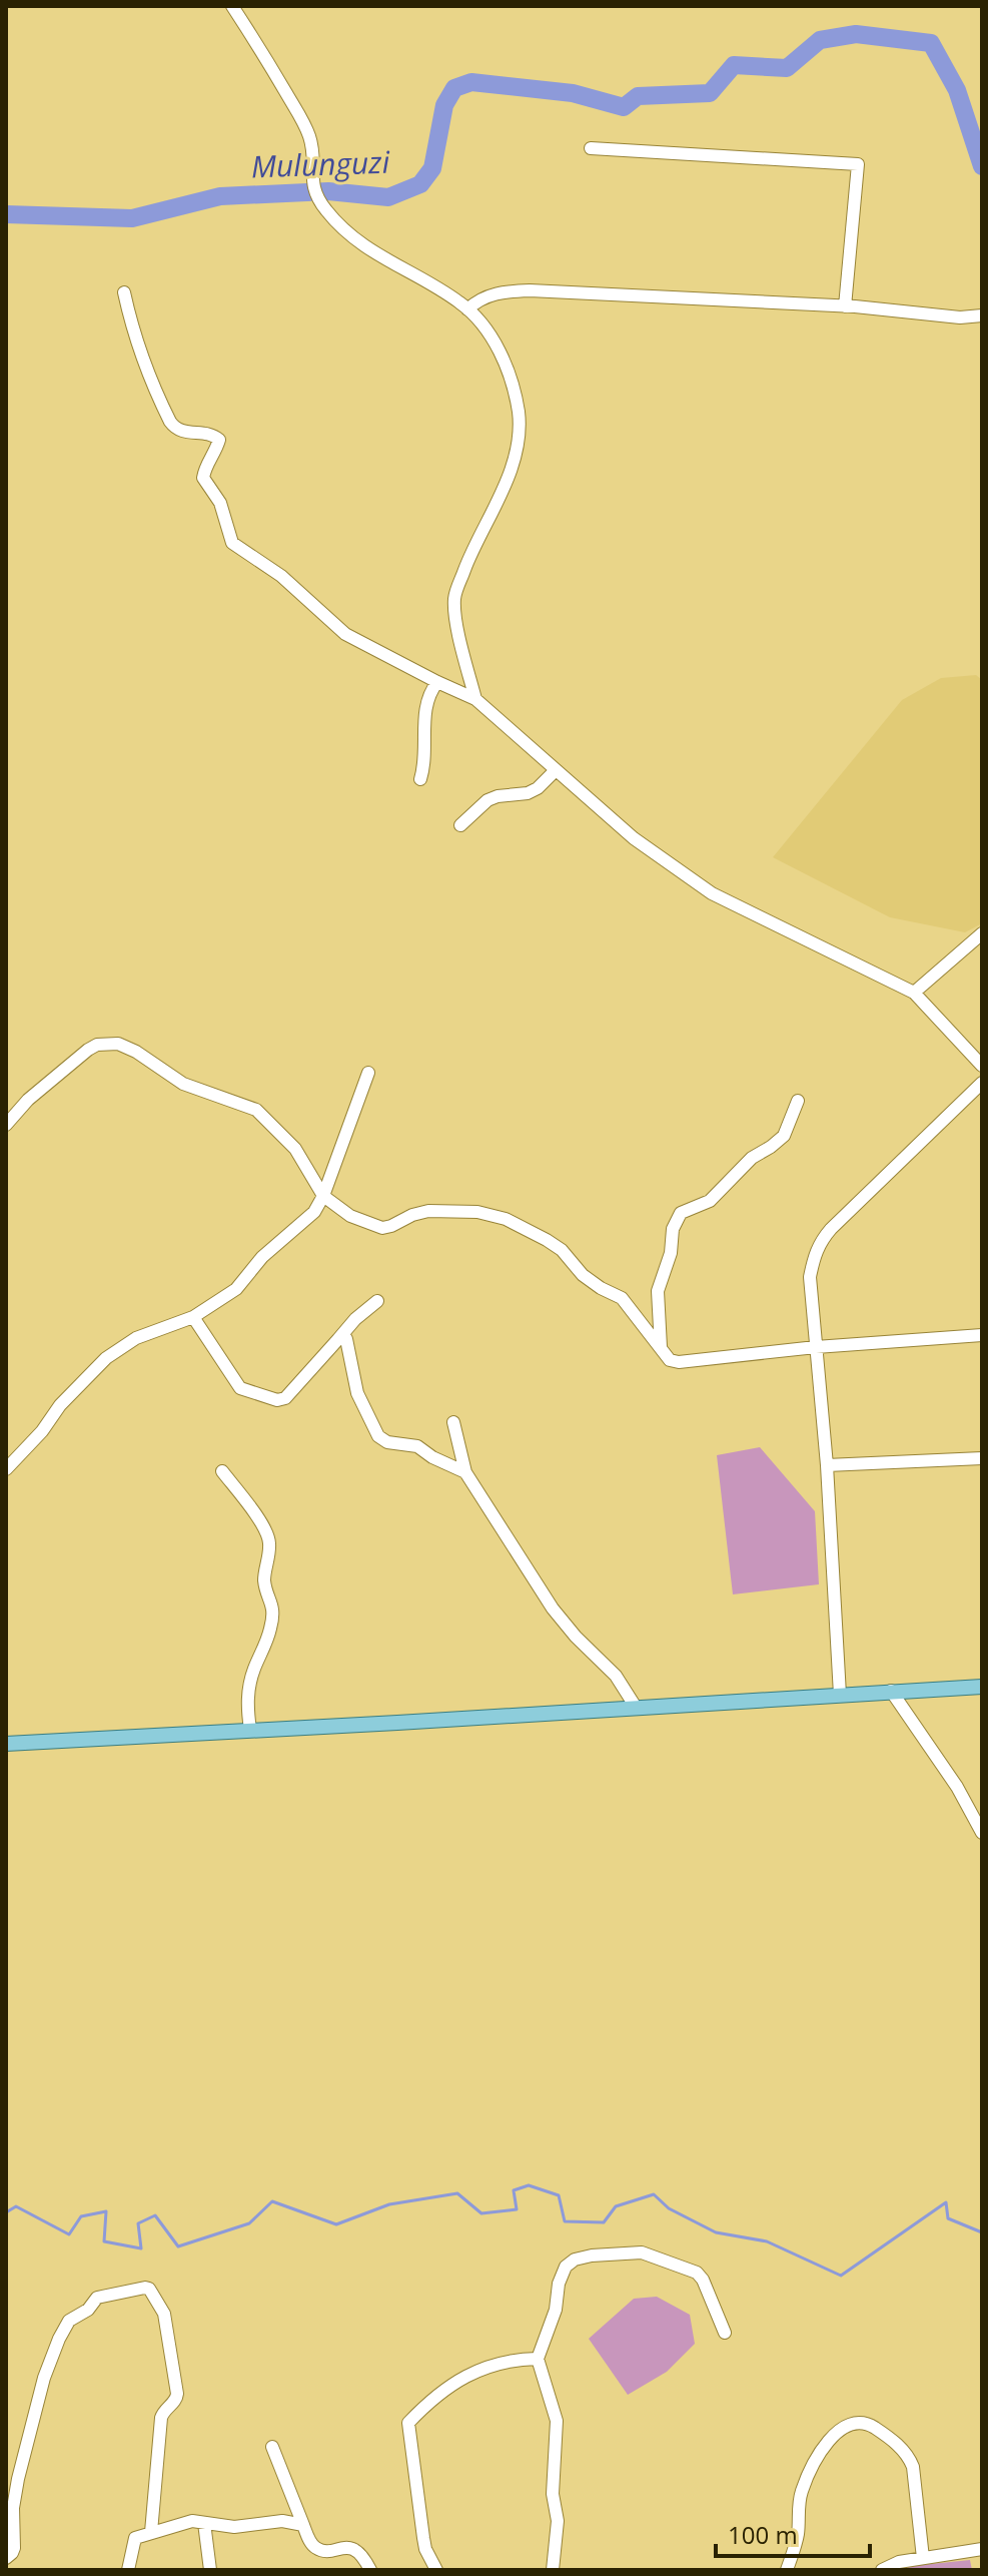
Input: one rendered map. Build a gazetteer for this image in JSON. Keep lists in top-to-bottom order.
{
  "water": ["Mulunguzi"],
  "scale_bar": "100 m"
}
